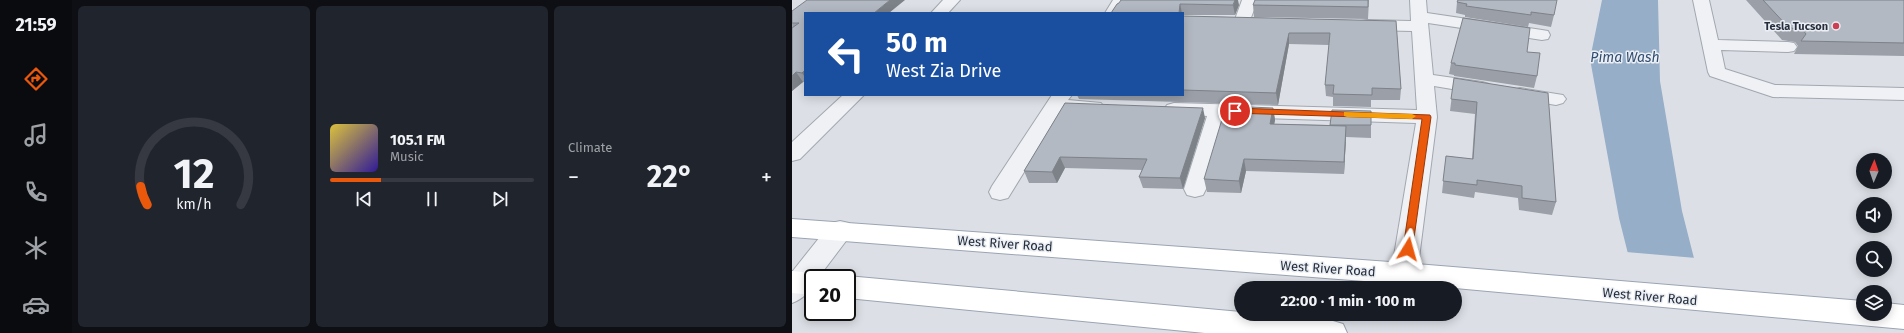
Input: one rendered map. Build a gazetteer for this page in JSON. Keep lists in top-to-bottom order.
{
  "streets": {
    "main road": ["West River Road"]
  },
  "water": ["Pima Wash"],
  "places": ["Tesla Tucson"],
  "north": "top",
  "page": {
    "tabs": "21:59",
    "tile": "Climate",
    "turn": ["50 m", "West Zia Drive"],
    "song": ["105.1 FM", "Music"],
    "heat": ["−", "22°", "+"],
    "limit": "20",
    "trip": "22:00 · 1 min · 100 m",
    "gauge": ["12", "km/h"]
  }
}
